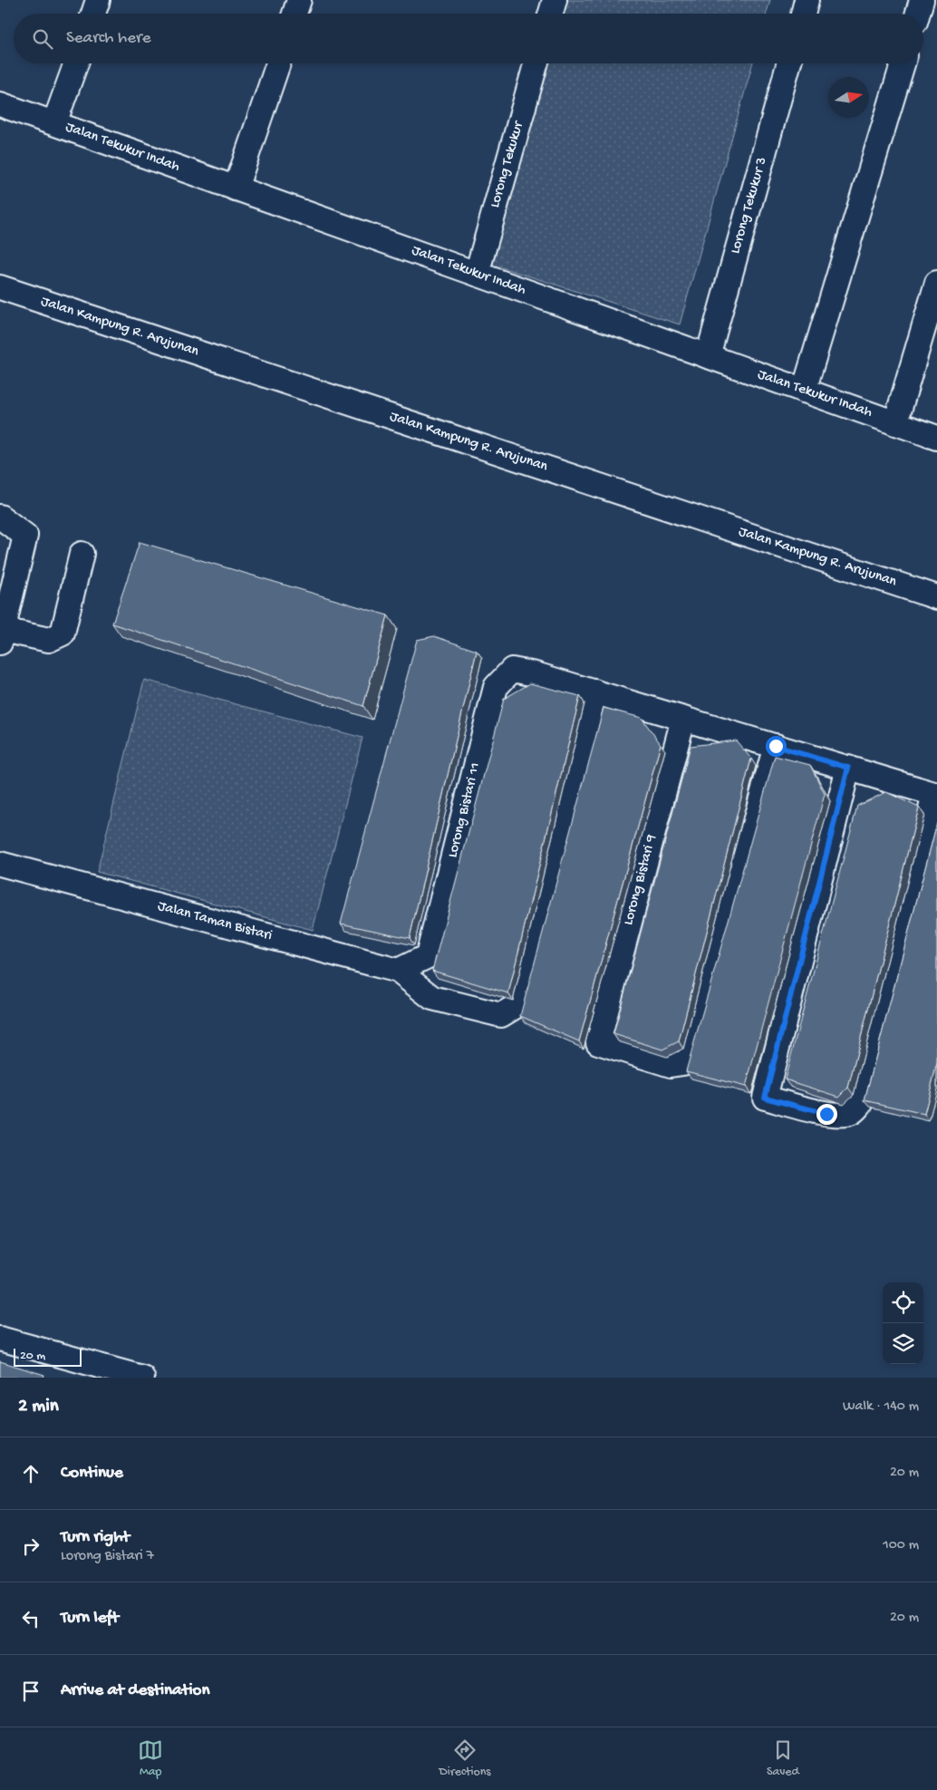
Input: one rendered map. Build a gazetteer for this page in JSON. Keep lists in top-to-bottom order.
{
  "streets": {
    "street": [
      "Jalan Tekukur Indah",
      "Lorong Tekukur",
      "Lorong Tekukur 3",
      "Jalan Kampung R. Arujunan",
      "Lorong Bistari 11",
      "Lorong Bistari 9",
      "Jalan Taman Bistari"
    ]
  },
  "crossings": [
    ["Jalan Tekukur Indah", "Lorong Tekukur"],
    ["Jalan Tekukur Indah", "Lorong Tekukur 3"],
    ["Lorong Bistari 11", "Jalan Taman Bistari"]
  ],
  "scale_bar": "20 m",
  "north": "right",
  "page": {
    "search": "Search here",
    "scale": "20 m",
    "heading": ["2 min", "Walk · 140 m"],
    "list": [
      ["Continue", "20 m"],
      ["Turn right", "Lorong Bistari 7", "100 m"],
      ["Turn left", "20 m"],
      "Arrive at destination"
    ],
    "nav": ["Map", "Directions", "Saved"]
  }
}
